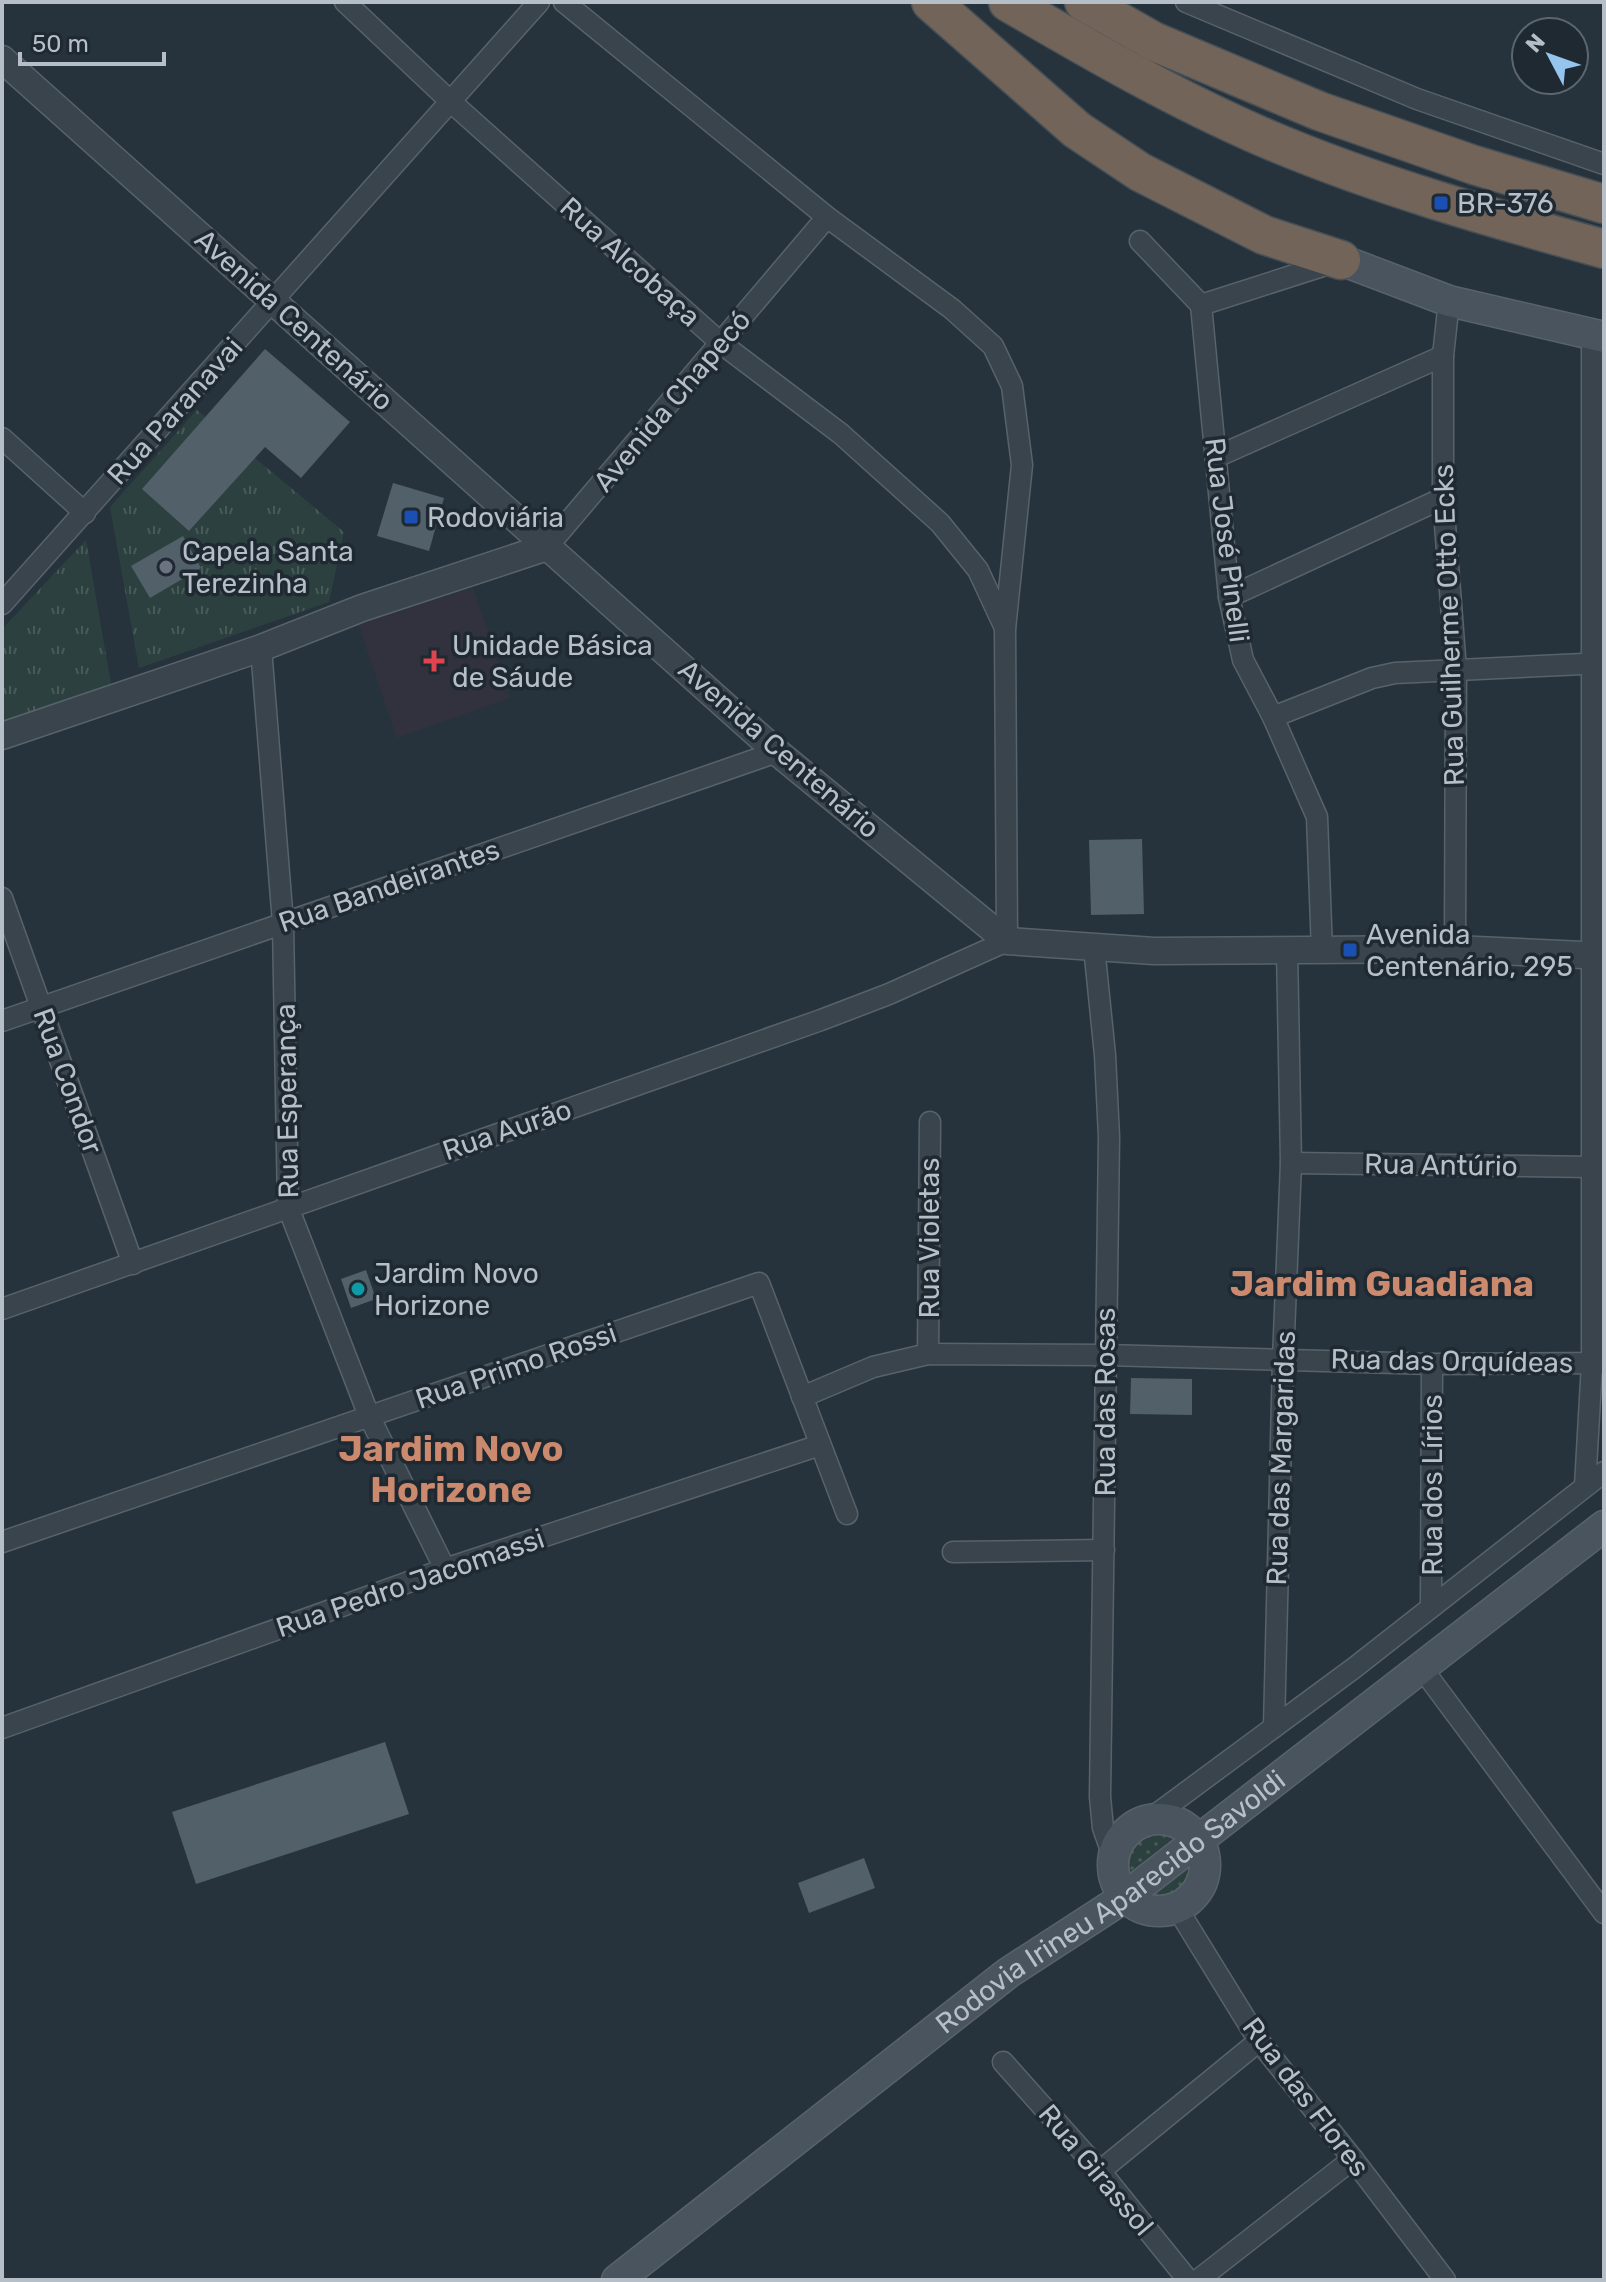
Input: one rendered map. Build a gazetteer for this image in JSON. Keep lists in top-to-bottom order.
{
  "streets": {
    "main road": ["Rodovia Irineu Aparecido Savoldi"],
    "street": [
      "Rua Alcobaça",
      "Avenida Centenário",
      "Avenida Chapecó",
      "Rua Paranavai",
      "Rua José Pinelli",
      "Rua Guilherme Otto Ecks",
      "Rua Bandeirantes",
      "Rua Condor",
      "Rua Esperança",
      "Rua Aurão",
      "Rua Antúrio",
      "Rua Violetas",
      "Rua das Orquídeas",
      "Rua Primo Rossi",
      "Rua das Rosas",
      "Rua das Margaridas",
      "Rua dos Lírios",
      "Rua Pedro Jacomassi",
      "Rua das Flores",
      "Rua Girassol"
    ]
  },
  "crossings": [
    ["Rua Alcobaça", "Avenida Chapecó"],
    ["Rua Alcobaça", "Rua Paranavai"],
    ["Avenida Centenário", "Avenida Chapecó"],
    ["Avenida Centenário", "Rua Paranavai"],
    ["Avenida Centenário", "Rua Bandeirantes"],
    ["Avenida Centenário", "Rua Aurão"],
    ["Rua Bandeirantes", "Rua Condor"],
    ["Rua Bandeirantes", "Rua Esperança"],
    ["Rua Condor", "Rua Aurão"],
    ["Rua Esperança", "Rua Aurão"],
    ["Rua Esperança", "Rua Primo Rossi"],
    ["Rua Esperança", "Rua Pedro Jacomassi"],
    ["Rua Antúrio", "Rua das Margaridas"],
    ["Rua Violetas", "Rua das Orquídeas"],
    ["Rua das Orquídeas", "Rua Primo Rossi"],
    ["Rua das Orquídeas", "Rua das Rosas"],
    ["Rua das Orquídeas", "Rua das Margaridas"],
    ["Rua das Orquídeas", "Rua dos Lírios"]
  ],
  "districts": ["Jardim Guadiana", "Jardim Novo Horizone"],
  "places": {
    "transit": ["BR-376", "Rodoviária", "Avenida Centenário, 295"],
    "other": ["Capela Santa Terezinha", "Jardim Novo Horizone"],
    "health": ["Unidade Básica de Sáude"]
  },
  "scale_bar": "50 m",
  "north": "top left"
}
